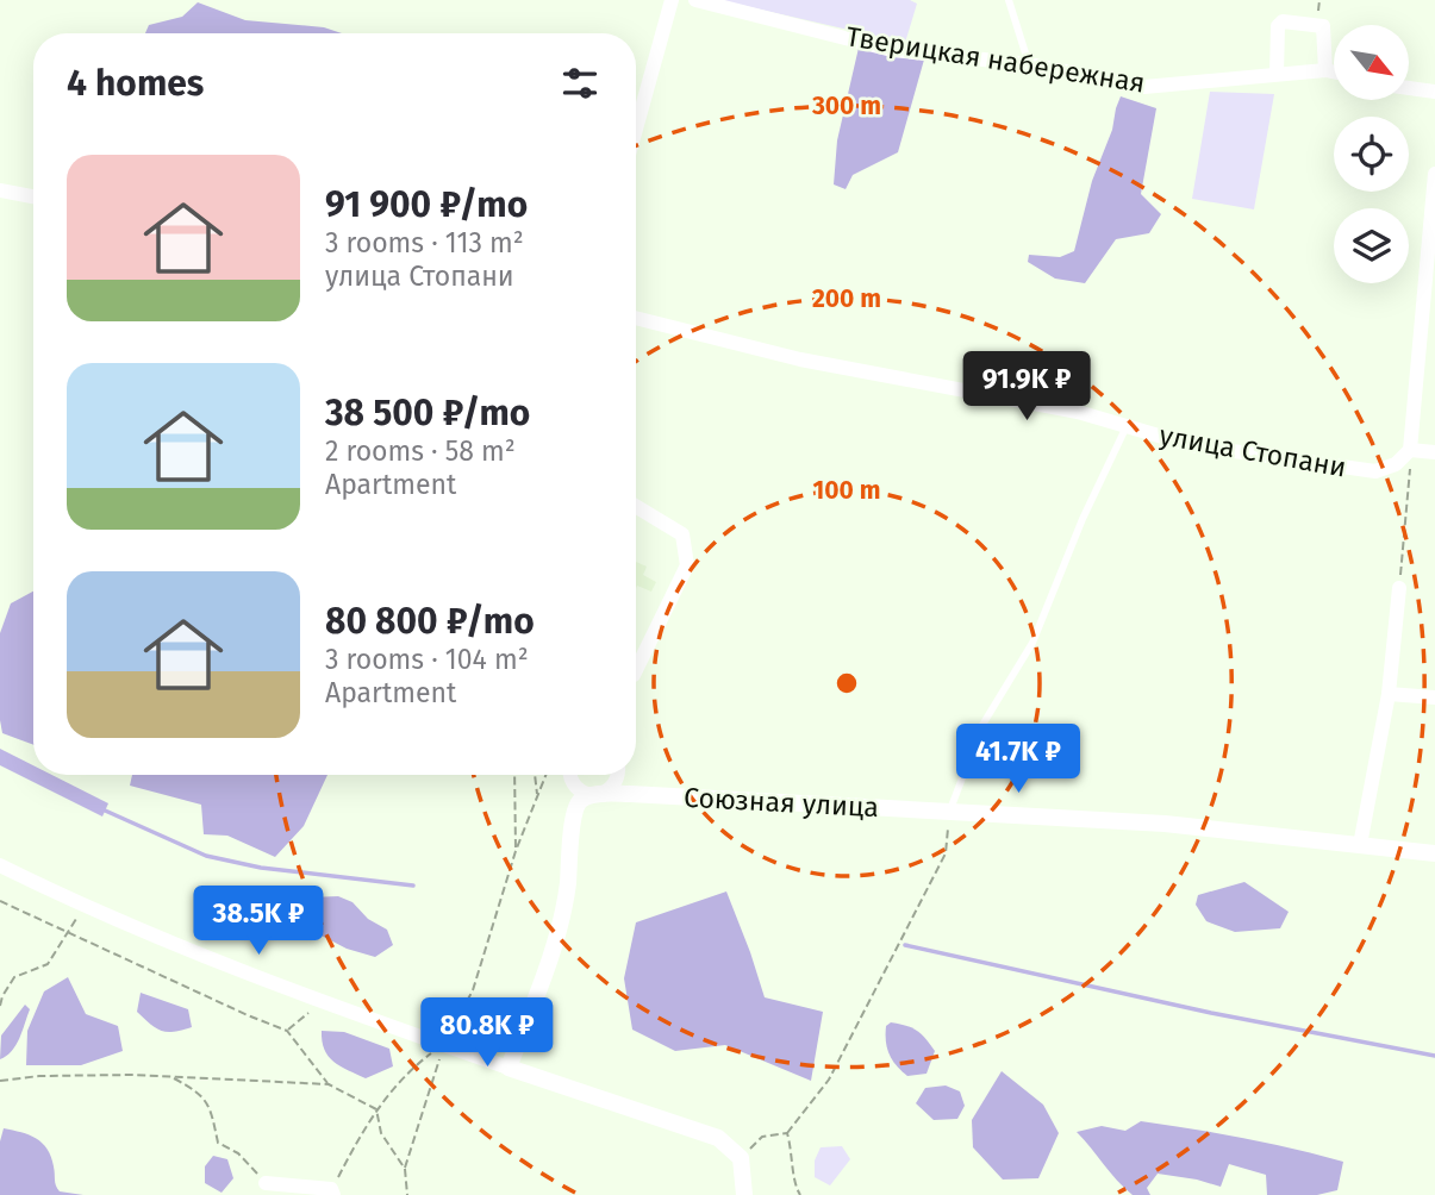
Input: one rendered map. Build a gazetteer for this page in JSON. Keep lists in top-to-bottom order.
{
  "streets": {
    "street": ["Тверицкая набережная", "улица Стопани", "Союзная улица"]
  },
  "north": "bottom right",
  "page": {
    "heading": "4 homes",
    "list": [
      {
        "name": "91 900 ₽/mo",
        "note": "3 rooms · 113 m² · улица Стопани"
      },
      {
        "name": "38 500 ₽/mo",
        "note": "2 rooms · 58 m² · Apartment"
      },
      {
        "name": "80 800 ₽/mo",
        "note": "3 rooms · 104 m² · Apartment"
      }
    ],
    "price": [
      "91.9K ₽",
      "41.7K ₽",
      "38.5K ₽",
      "80.8K ₽"
    ]
  },
  "rings": ["300 m", "200 m", "100 m"]
}
